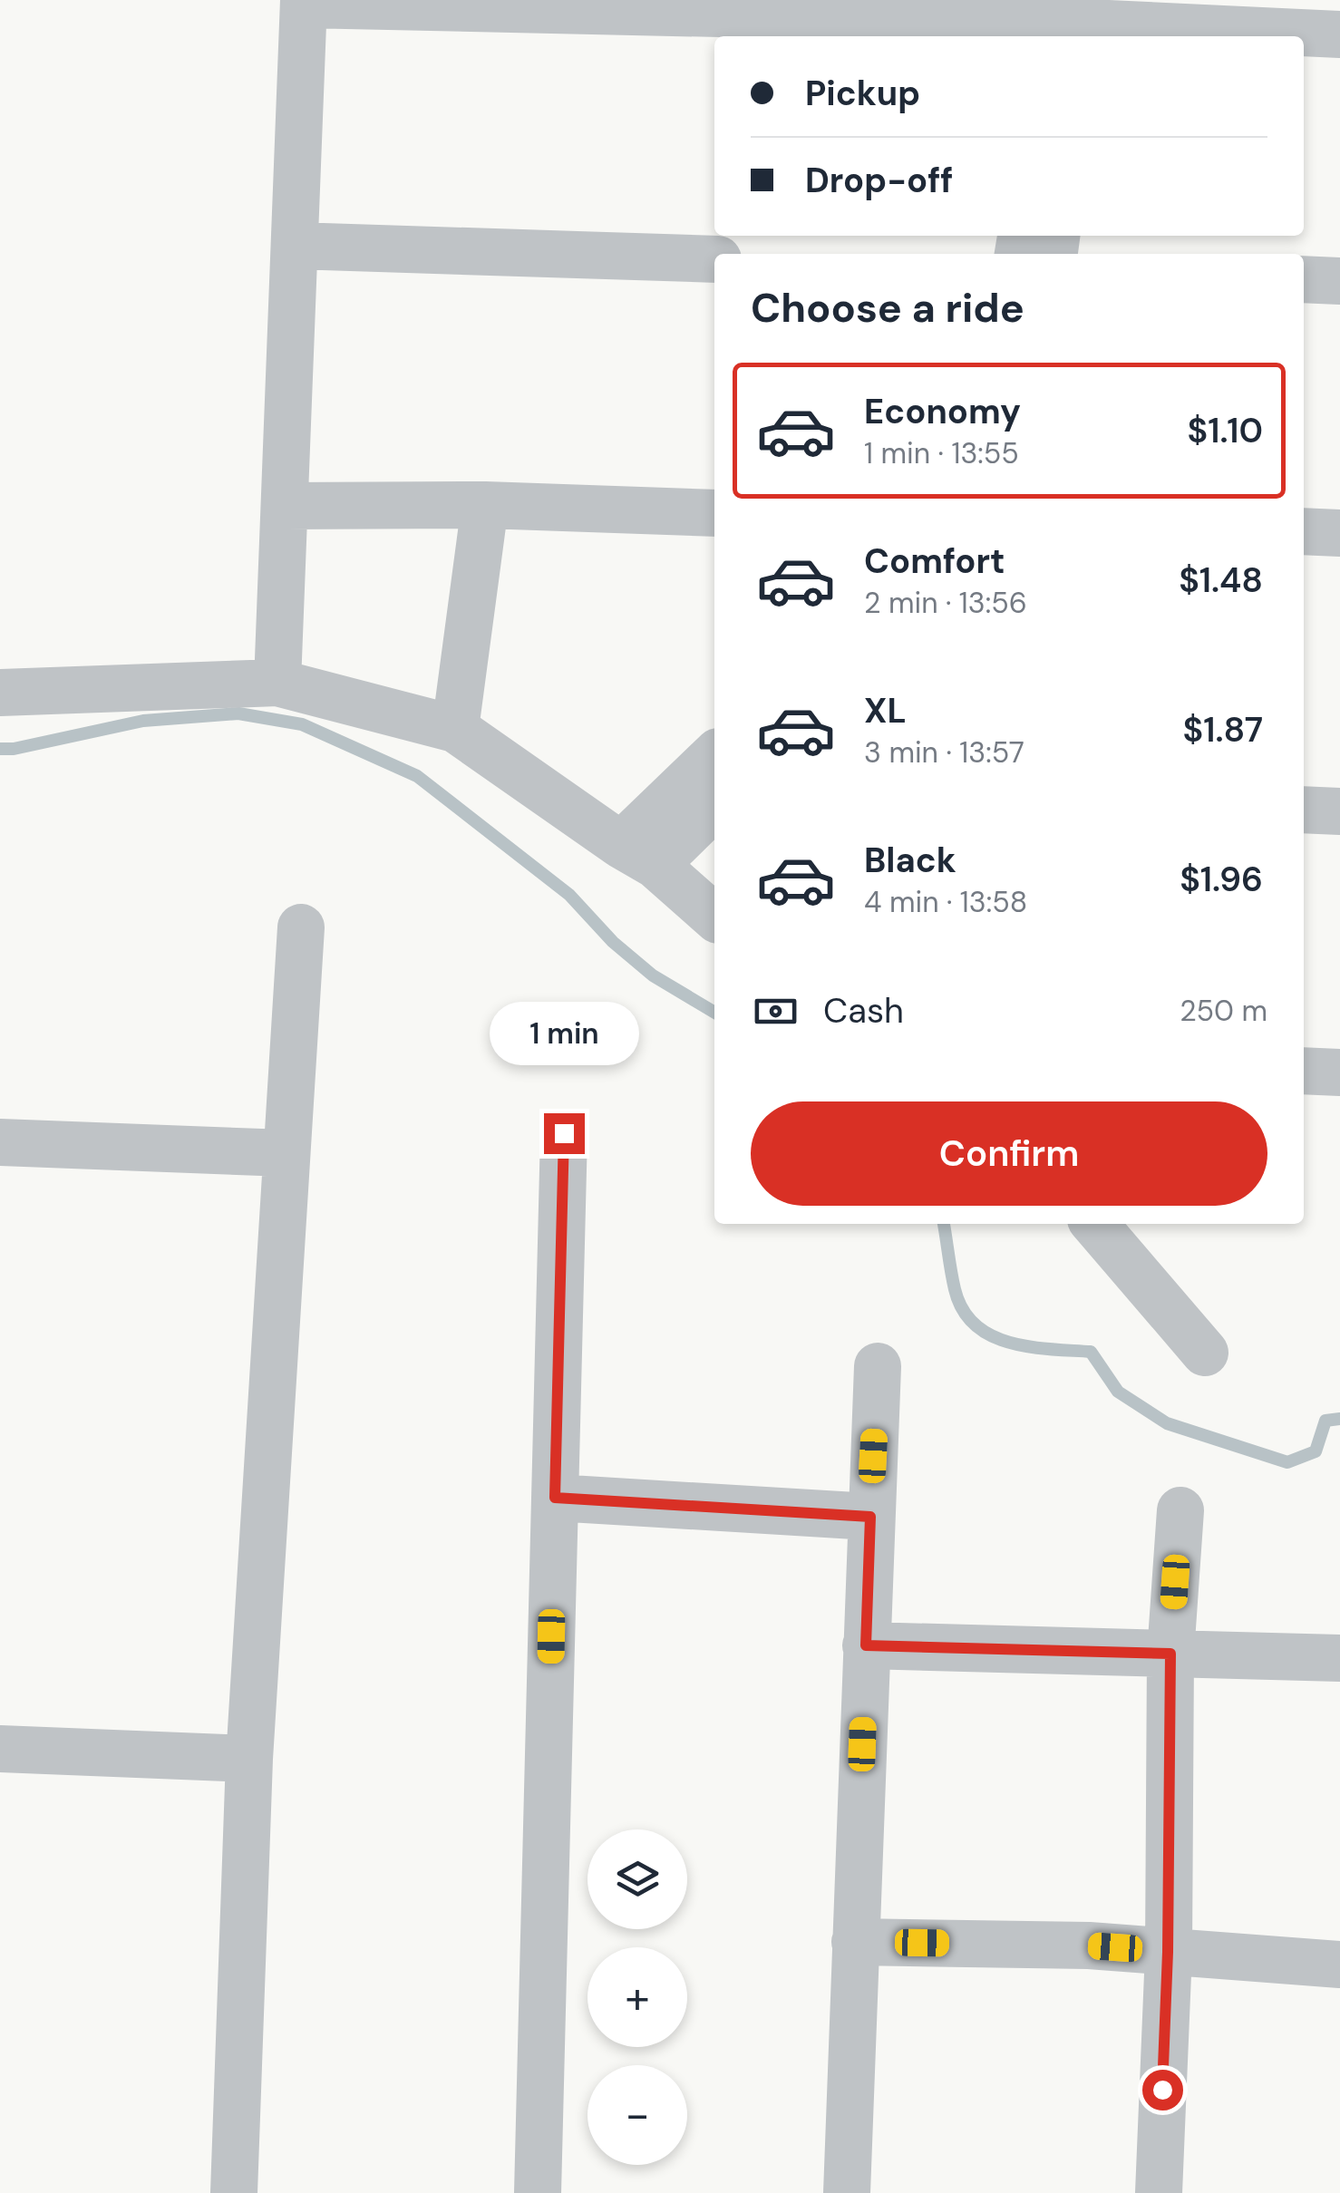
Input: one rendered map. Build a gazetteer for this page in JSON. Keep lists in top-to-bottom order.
{
  "page": {
    "banner": ["Pickup", "Drop-off"],
    "heading": "Choose a ride",
    "list": [
      {
        "name": "Economy",
        "note": "1 min · 13:55",
        "value": "$1.10"
      },
      {
        "name": "Comfort",
        "note": "2 min · 13:56",
        "value": "$1.48"
      },
      {
        "name": "XL",
        "note": "3 min · 13:57",
        "value": "$1.87"
      },
      {
        "name": "Black",
        "note": "4 min · 13:58",
        "value": "$1.96"
      }
    ],
    "pay": ["Cash", "250 m"],
    "bubble": "1 min",
    "buttons": "Confirm",
    "map_buttons": ["+", "−"]
  }
}
